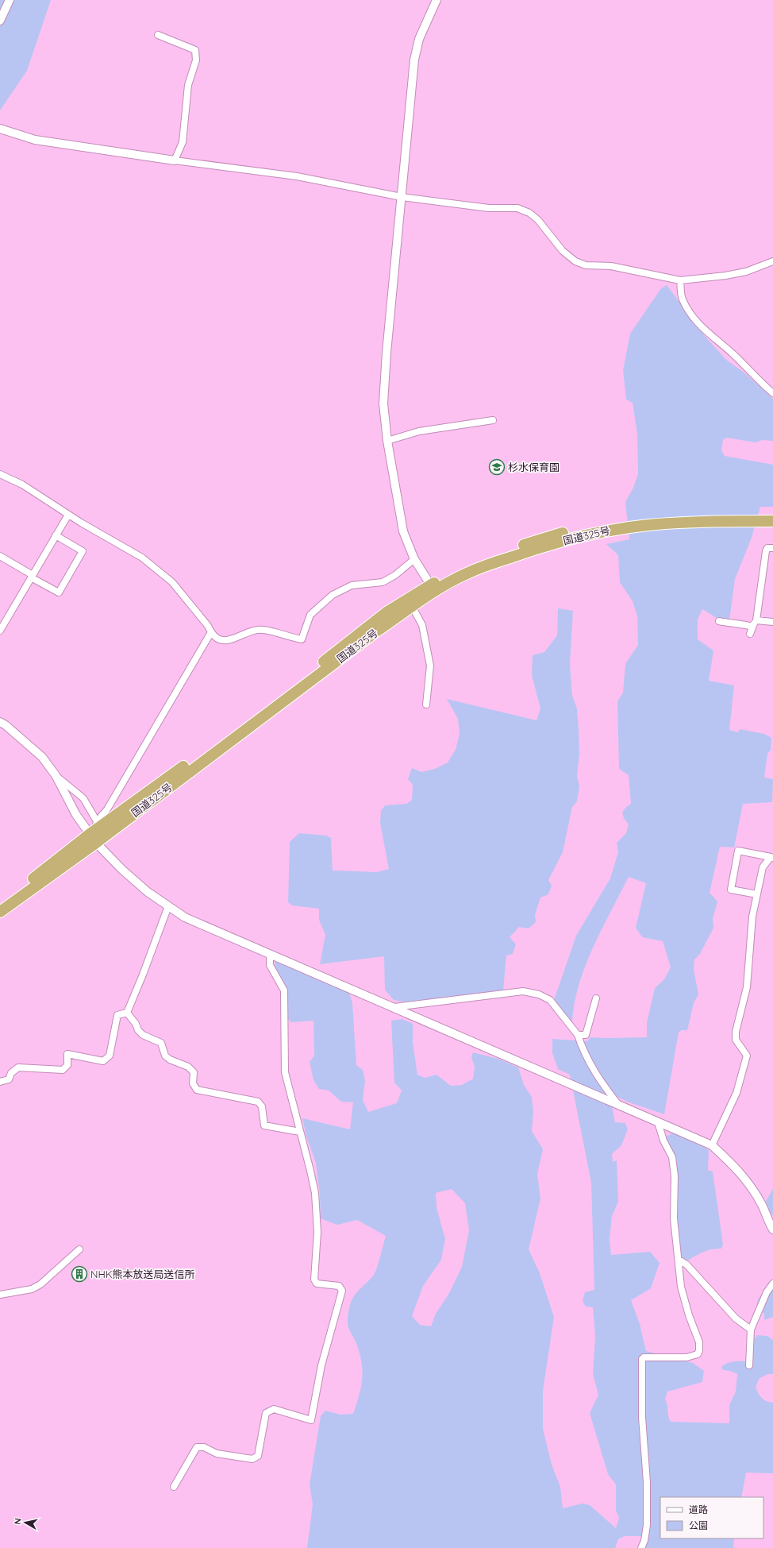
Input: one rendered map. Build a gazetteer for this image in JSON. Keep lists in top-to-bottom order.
{
  "streets": {
    "highway": ["国道325号"]
  },
  "places": {
    "school or university": ["杉水保育園"],
    "building": ["NHK熊本放送局送信所"]
  },
  "legend": ["道路", "公園"],
  "north": "left"
}
